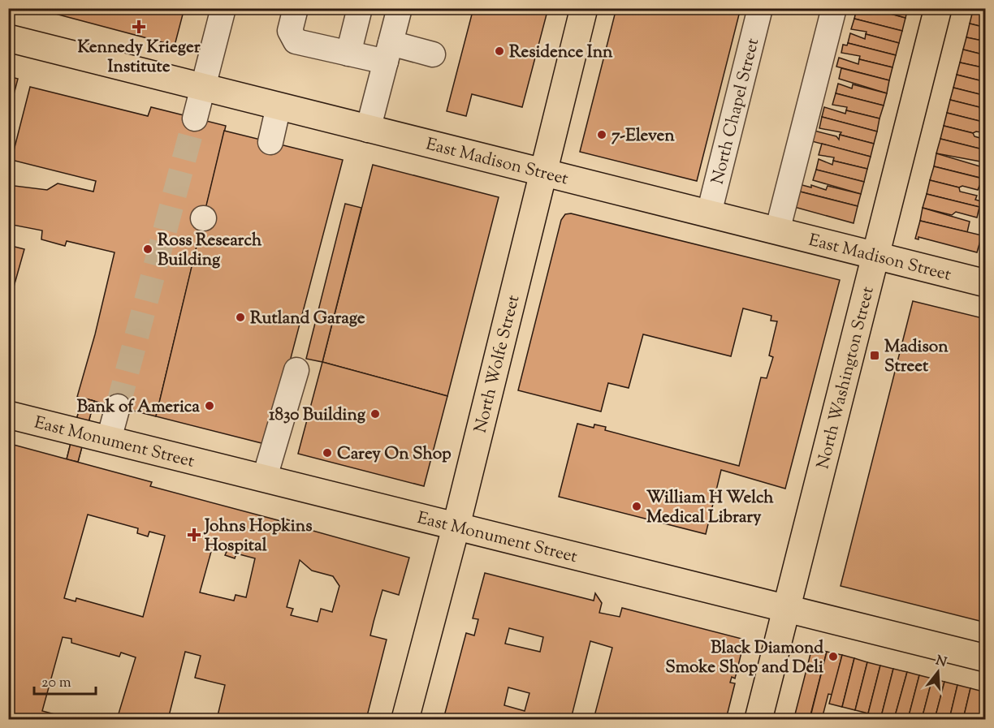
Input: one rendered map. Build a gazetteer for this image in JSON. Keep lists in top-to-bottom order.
{
  "streets": {
    "main road": [
      "East Madison Street",
      "North Wolfe Street",
      "North Washington Street",
      "East Monument Street"
    ],
    "street": ["North Chapel Street"]
  },
  "crossings": [
    ["North Chapel Street", "East Madison Street"],
    ["East Madison Street", "North Wolfe Street"],
    ["East Madison Street", "North Washington Street"],
    ["North Wolfe Street", "East Monument Street"],
    ["North Washington Street", "East Monument Street"]
  ],
  "places": {
    "health": ["Kennedy Krieger Institute", "Johns Hopkins Hospital"],
    "other": [
      "Residence Inn",
      "7-Eleven",
      "Ross Research Building",
      "Rutland Garage",
      "Bank of America",
      "1830 Building",
      "Carey On Shop",
      "William H Welch Medical Library",
      "Black Diamond Smoke Shop and Deli"
    ],
    "transit": ["Madison Street"]
  },
  "scale_bar": "20 m",
  "north": "top"
}
